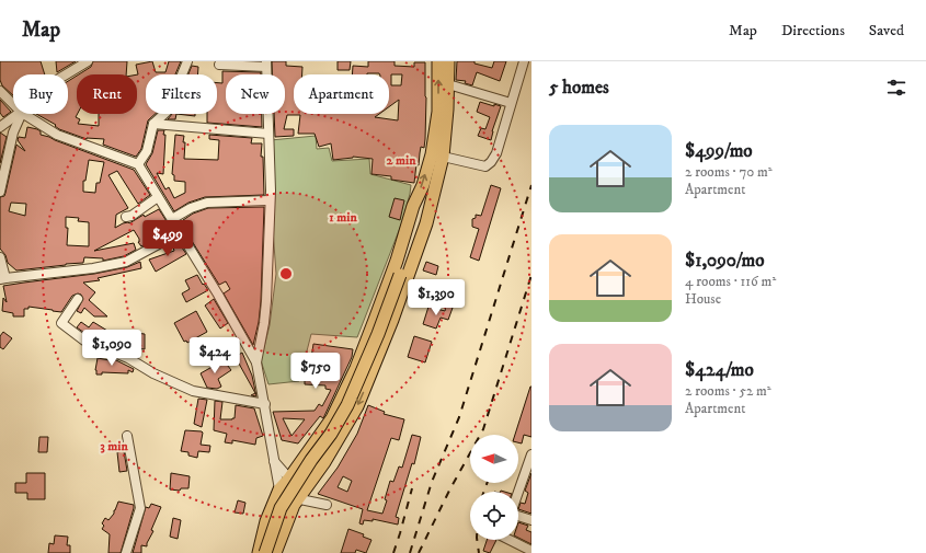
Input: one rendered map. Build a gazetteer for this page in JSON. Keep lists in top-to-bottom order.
{
  "north": "left",
  "page": {
    "header": "Map",
    "nav": ["Map", "Directions", "Saved"],
    "heading": "5 homes",
    "chip": [
      "Buy",
      "Rent",
      "Filters",
      "New",
      "Apartment"
    ],
    "list": [
      {
        "name": "$499/mo",
        "note": "2 rooms · 70 m² · Apartment"
      },
      {
        "name": "$1,090/mo",
        "note": "4 rooms · 116 m² · House"
      },
      {
        "name": "$424/mo",
        "note": "2 rooms · 52 m² · Apartment"
      }
    ],
    "price": [
      "$499",
      "$1,390",
      "$1,090",
      "$424",
      "$750"
    ]
  },
  "rings": ["2 min", "1 min", "3 min"]
}
